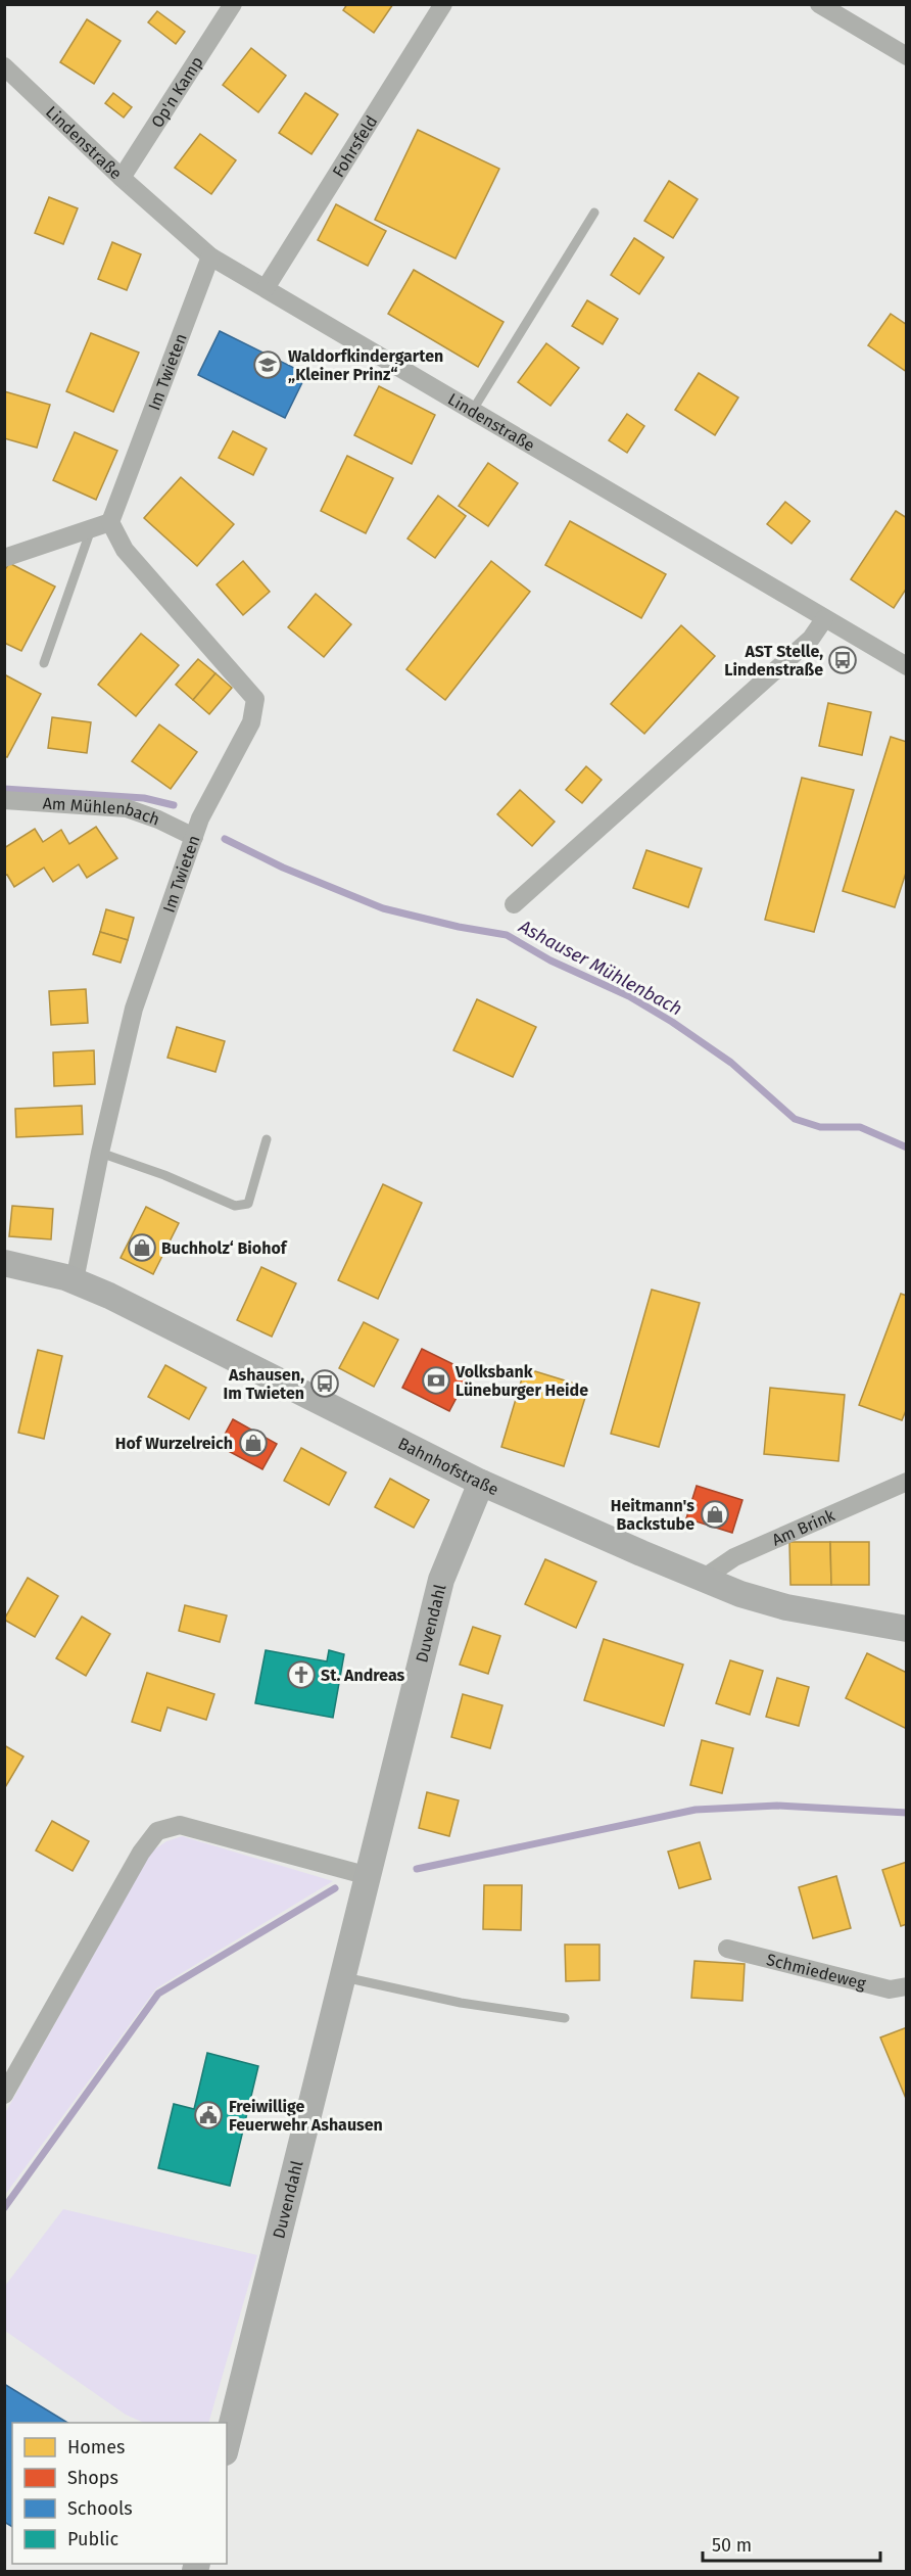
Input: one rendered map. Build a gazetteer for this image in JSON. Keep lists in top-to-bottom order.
{
  "streets": {
    "street": [
      "Op'n Kamp",
      "Lindenstraße",
      "Fohrsfeld",
      "Im Twieten",
      "Am Mühlenbach",
      "Bahnhofstraße",
      "Am Brink",
      "Duvendahl",
      "Schmiedeweg"
    ]
  },
  "crossings": [
    ["Op'n Kamp", "Lindenstraße"],
    ["Lindenstraße", "Fohrsfeld"],
    ["Lindenstraße", "Im Twieten"],
    ["Im Twieten", "Am Mühlenbach"],
    ["Im Twieten", "Bahnhofstraße"],
    ["Bahnhofstraße", "Am Brink"],
    ["Bahnhofstraße", "Duvendahl"]
  ],
  "water": ["Ashauser Mühlenbach"],
  "places": {
    "school or university": ["Waldorfkindergarten „Kleiner Prinz“"],
    "bus stop": ["AST Stelle, Lindenstraße", "Ashausen, Im Twieten"],
    "shop": ["Buchholz‘ Biohof", "Hof Wurzelreich", "Heitmann's Backstube"],
    "bank": ["Volksbank Lüneburger Heide"],
    "church": ["St. Andreas"],
    "public building": ["Freiwillige Feuerwehr Ashausen"]
  },
  "legend": [
    "Homes",
    "Shops",
    "Schools",
    "Public"
  ],
  "scale_bar": "50 m"
}
